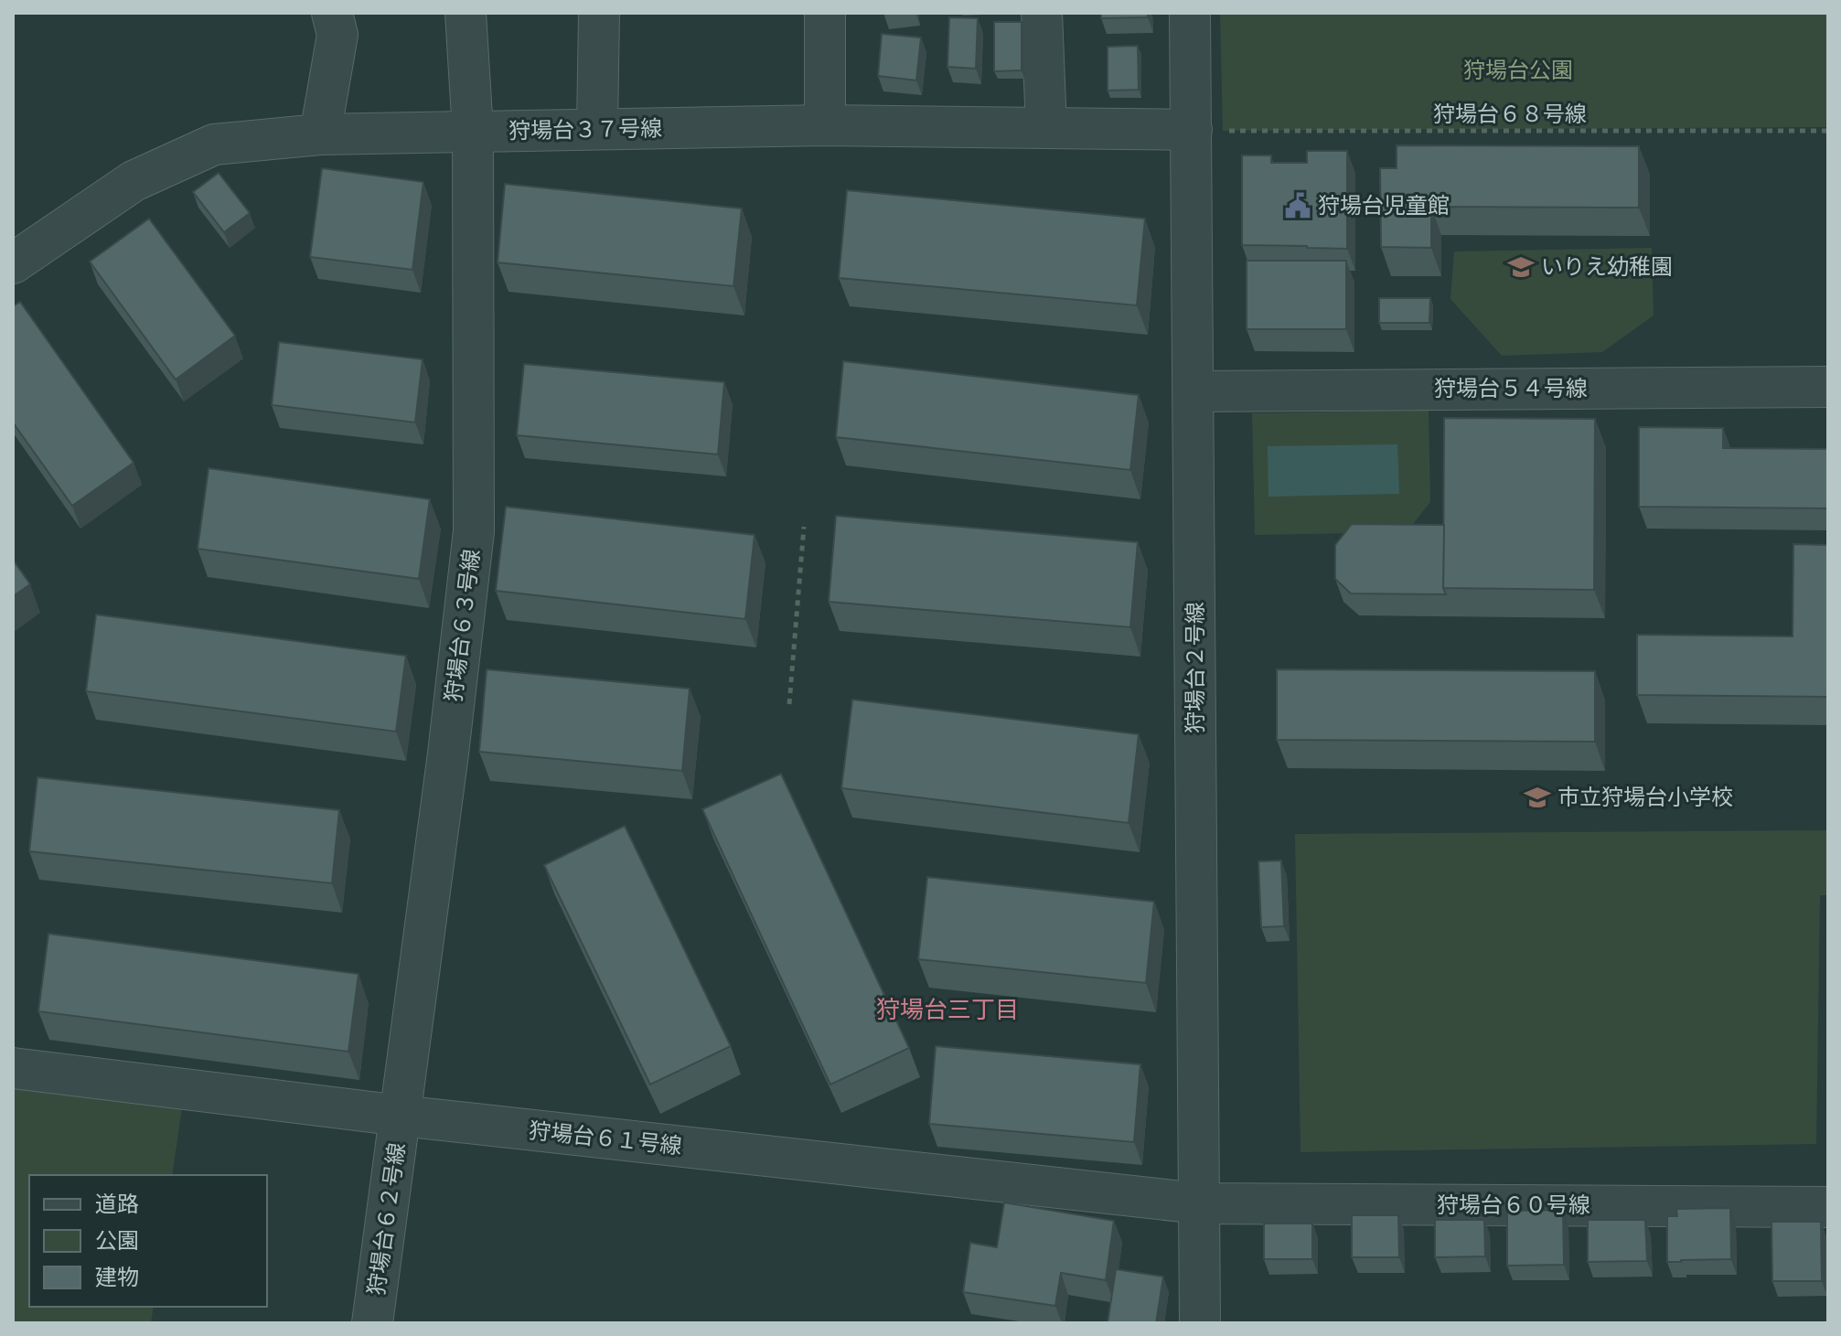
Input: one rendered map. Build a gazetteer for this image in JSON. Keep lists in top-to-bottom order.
{
  "streets": {
    "street": [
      "狩場台３７号線",
      "狩場台５４号線",
      "狩場台６３号線",
      "狩場台２号線",
      "狩場台６１号線",
      "狩場台６０号線",
      "狩場台６２号線"
    ],
    "path": ["狩場台６８号線"]
  },
  "crossings": [
    ["狩場台６８号線", "狩場台３７号線"],
    ["狩場台６８号線", "狩場台２号線"],
    ["狩場台３７号線", "狩場台６３号線"],
    ["狩場台３７号線", "狩場台２号線"],
    ["狩場台５４号線", "狩場台２号線"],
    ["狩場台６３号線", "狩場台６１号線"],
    ["狩場台６３号線", "狩場台６２号線"],
    ["狩場台２号線", "狩場台６１号線"],
    ["狩場台２号線", "狩場台６０号線"],
    ["狩場台６１号線", "狩場台６０号線"],
    ["狩場台６１号線", "狩場台６２号線"]
  ],
  "districts": ["狩場台三丁目"],
  "parks": ["狩場台公園"],
  "places": {
    "public building": ["狩場台児童館"],
    "school or university": ["いりえ幼稚園", "市立狩場台小学校"]
  },
  "legend": ["道路", "公園", "建物"]
}
